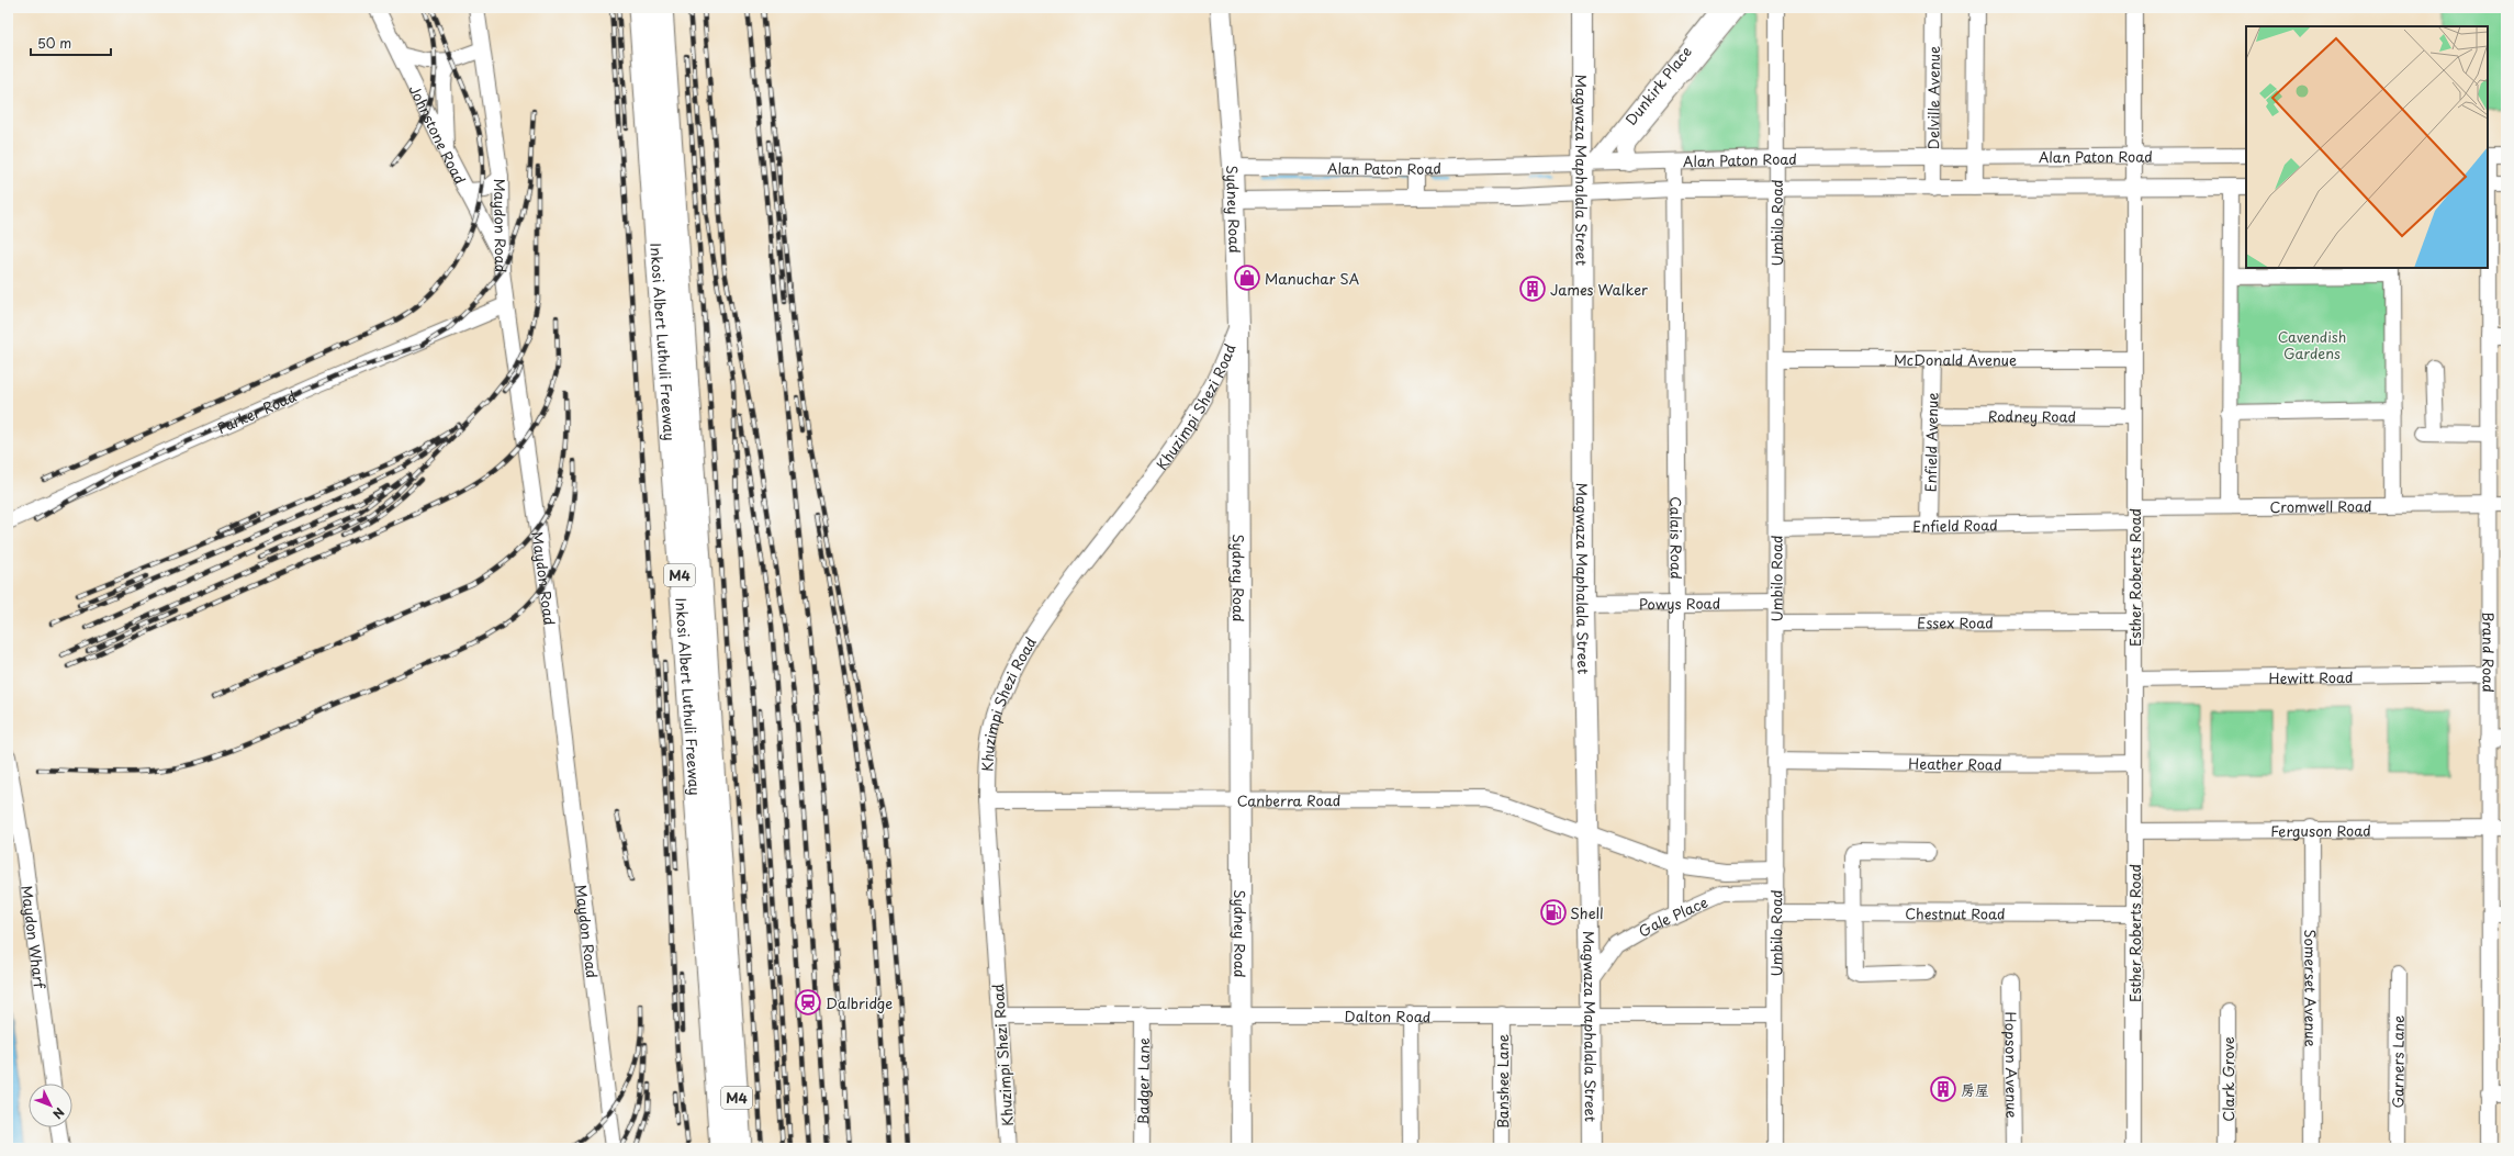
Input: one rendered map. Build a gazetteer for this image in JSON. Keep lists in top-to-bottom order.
{
  "streets": {
    "highway": ["Inkosi Albert Luthuli Freeway", "M4"],
    "main road": ["Magwaza Maphalala Street", "Sydney Road"],
    "street": [
      "Dunkirk Place",
      "Delville Avenue",
      "Johnstone Road",
      "Alan Paton Road",
      "Umbilo Road",
      "Maydon Road",
      "McDonald Avenue",
      "Khuzimpi Shezi Road",
      "Parker Road",
      "Rodney Road",
      "Enfield Avenue",
      "Cromwell Road",
      "Enfield Road",
      "Calais Road",
      "Esther Roberts Road",
      "Powys Road",
      "Essex Road",
      "Brand Road",
      "Hewitt Road",
      "Heather Road",
      "Canberra Road",
      "Ferguson Road",
      "Chestnut Road",
      "Gale Place",
      "Maydon Wharf",
      "Somerset Avenue",
      "Dalton Road",
      "Garners Lane",
      "Hopson Avenue",
      "Clark Grove",
      "Badger Lane",
      "Banshee Lane"
    ]
  },
  "crossings": [
    ["Dunkirk Place", "Alan Paton Road"],
    ["Dunkirk Place", "Magwaza Maphalala Street"],
    ["Delville Avenue", "Alan Paton Road"],
    ["Johnstone Road", "Maydon Road"],
    ["Alan Paton Road", "Magwaza Maphalala Street"],
    ["Alan Paton Road", "Sydney Road"],
    ["Alan Paton Road", "Umbilo Road"],
    ["Alan Paton Road", "Calais Road"],
    ["Alan Paton Road", "Esther Roberts Road"],
    ["Magwaza Maphalala Street", "Powys Road"],
    ["Magwaza Maphalala Street", "Canberra Road"],
    ["Magwaza Maphalala Street", "Gale Place"],
    ["Magwaza Maphalala Street", "Dalton Road"],
    ["Sydney Road", "Khuzimpi Shezi Road"],
    ["Sydney Road", "Canberra Road"],
    ["Sydney Road", "Dalton Road"],
    ["Umbilo Road", "McDonald Avenue"],
    ["Umbilo Road", "Enfield Road"],
    ["Umbilo Road", "Powys Road"],
    ["Umbilo Road", "Essex Road"],
    ["Umbilo Road", "Heather Road"],
    ["Umbilo Road", "Chestnut Road"],
    ["Umbilo Road", "Gale Place"],
    ["Umbilo Road", "Dalton Road"],
    ["Maydon Road", "Parker Road"],
    ["McDonald Avenue", "Enfield Avenue"],
    ["McDonald Avenue", "Esther Roberts Road"],
    ["Khuzimpi Shezi Road", "Canberra Road"],
    ["Khuzimpi Shezi Road", "Dalton Road"],
    ["Rodney Road", "Enfield Avenue"],
    ["Rodney Road", "Esther Roberts Road"],
    ["Enfield Avenue", "Enfield Road"],
    ["Cromwell Road", "Enfield Road"],
    ["Cromwell Road", "Esther Roberts Road"],
    ["Cromwell Road", "Brand Road"],
    ["Enfield Road", "Esther Roberts Road"],
    ["Calais Road", "Powys Road"],
    ["Calais Road", "Gale Place"],
    ["Esther Roberts Road", "Essex Road"],
    ["Esther Roberts Road", "Hewitt Road"],
    ["Esther Roberts Road", "Heather Road"],
    ["Esther Roberts Road", "Ferguson Road"],
    ["Esther Roberts Road", "Chestnut Road"],
    ["Brand Road", "Hewitt Road"],
    ["Brand Road", "Ferguson Road"],
    ["Ferguson Road", "Somerset Avenue"],
    ["Dalton Road", "Badger Lane"],
    ["Dalton Road", "Banshee Lane"]
  ],
  "parks": ["Cavendish Gardens"],
  "places": {
    "shop": ["Manuchar SA"],
    "building": ["James Walker", "房屋"],
    "fuel station": ["Shell"],
    "station": ["Dalbridge"]
  },
  "scale_bar": "50 m",
  "north": "bottom right"
}
